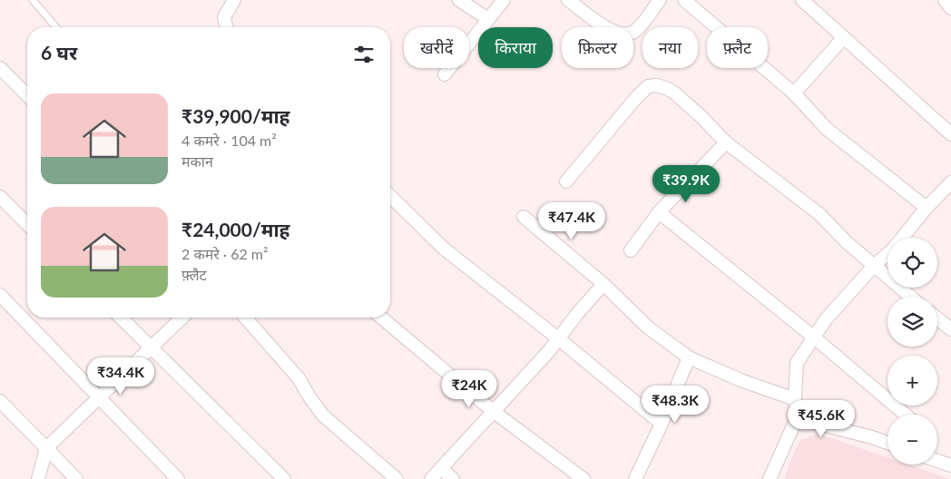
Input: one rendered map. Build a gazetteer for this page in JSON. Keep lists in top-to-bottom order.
{
  "page": {
    "chip": [
      "खरीदें",
      "किराया",
      "फ़िल्टर",
      "नया",
      "फ़्लैट"
    ],
    "heading": "6 घर",
    "list": [
      {
        "name": "₹39,900/माह",
        "note": "4 कमरे · 104 m² · मकान"
      },
      {
        "name": "₹24,000/माह",
        "note": "2 कमरे · 62 m² · फ़्लैट"
      }
    ],
    "price": [
      "₹39.9K",
      "₹47.4K",
      "₹34.4K",
      "₹24K",
      "₹48.3K",
      "₹45.6K"
    ],
    "map_buttons": ["+", "−"]
  }
}
